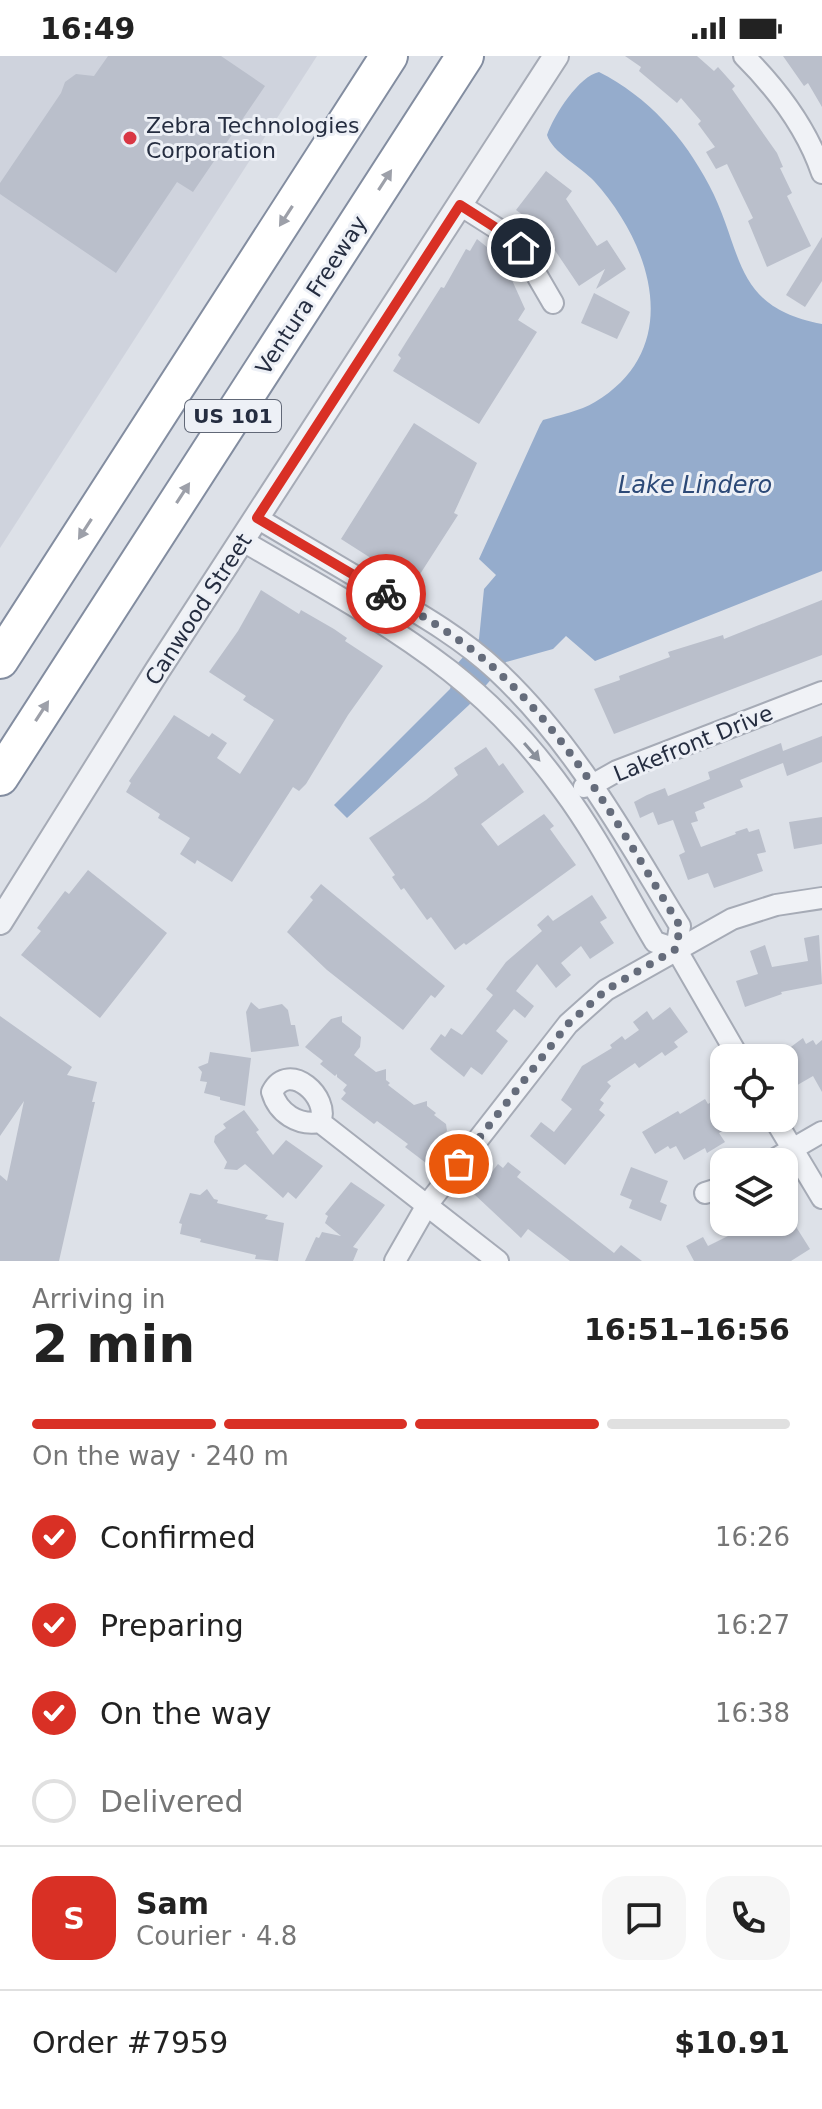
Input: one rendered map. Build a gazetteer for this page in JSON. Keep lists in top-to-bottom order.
{
  "streets": {
    "highway": ["Ventura Freeway", "US 101"],
    "street": ["Canwood Street", "Lakefront Drive"]
  },
  "water": ["Lake Lindero"],
  "places": ["Zebra Technologies Corporation"],
  "page": {
    "status": "16:49",
    "heading": ["2 min", "Arriving in", "16:51–16:56"],
    "panel": [
      "Sam",
      "Courier · 4.8",
      "Order #7959",
      "$10.91"
    ],
    "bar": "On the way · 240 m",
    "list": [
      ["Confirmed", "16:26"],
      ["Preparing", "16:27"],
      ["On the way", "16:38"],
      "Delivered"
    ],
    "round": "S"
  }
}
